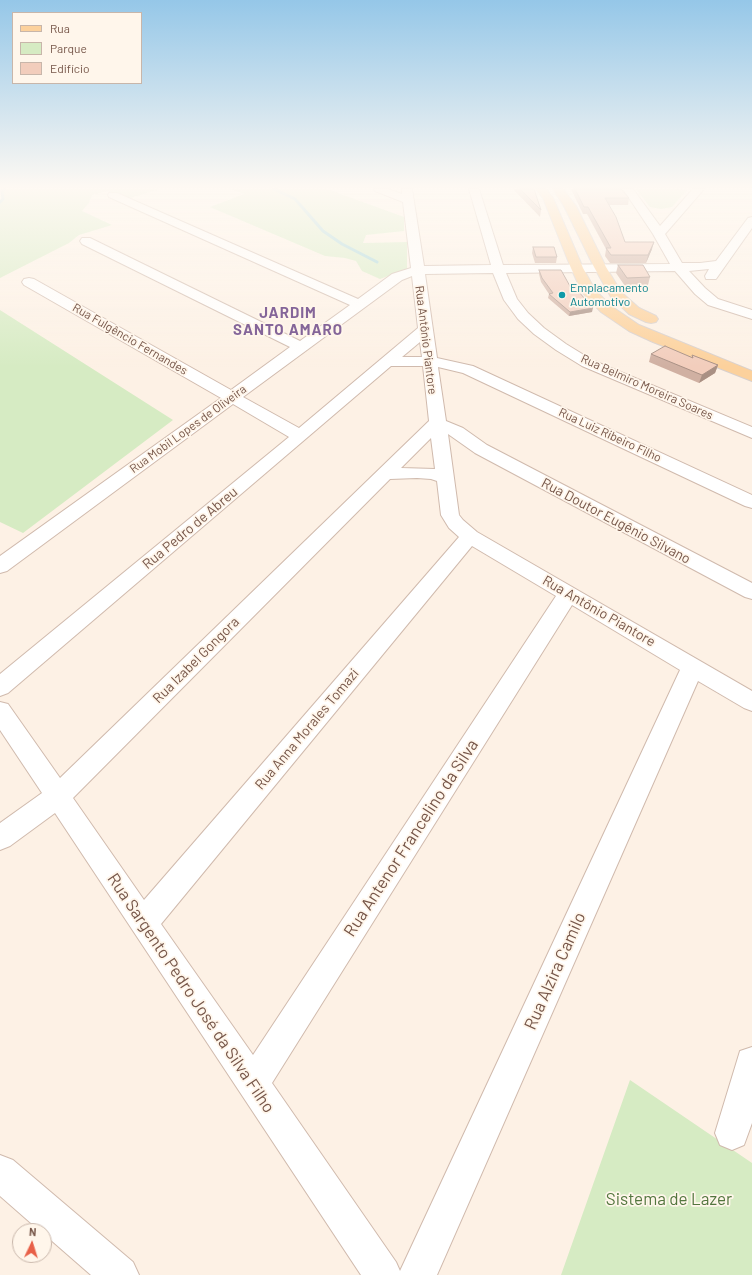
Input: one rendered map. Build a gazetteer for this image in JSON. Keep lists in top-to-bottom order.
{
  "streets": {
    "street": [
      "Rua Fulgêncio Fernandes",
      "Rua Antônio Piantore",
      "Rua Belmiro Moreira Soares",
      "Rua Mobil Lopes de Oliveira",
      "Rua Luiz Ribeiro Filho",
      "Rua Doutor Eugênio Silvano",
      "Rua Pedro de Abreu",
      "Rua Izabel Gongora",
      "Rua Anna Morales Tomazi",
      "Rua Antenor Francelino da Silva",
      "Rua Alzira Camilo",
      "Rua Sargento Pedro José da Silva Filho"
    ]
  },
  "crossings": [
    ["Rua Fulgêncio Fernandes", "Rua Mobil Lopes de Oliveira"],
    ["Rua Fulgêncio Fernandes", "Rua Pedro de Abreu"],
    ["Rua Antônio Piantore", "Rua Mobil Lopes de Oliveira"],
    ["Rua Antônio Piantore", "Rua Luiz Ribeiro Filho"],
    ["Rua Antônio Piantore", "Rua Doutor Eugênio Silvano"],
    ["Rua Antônio Piantore", "Rua Pedro de Abreu"],
    ["Rua Antônio Piantore", "Rua Izabel Gongora"],
    ["Rua Antônio Piantore", "Rua Anna Morales Tomazi"],
    ["Rua Antônio Piantore", "Rua Antenor Francelino da Silva"],
    ["Rua Antônio Piantore", "Rua Alzira Camilo"],
    ["Rua Belmiro Moreira Soares", "Rua Mobil Lopes de Oliveira"],
    ["Rua Luiz Ribeiro Filho", "Rua Pedro de Abreu"],
    ["Rua Doutor Eugênio Silvano", "Rua Izabel Gongora"],
    ["Rua Izabel Gongora", "Rua Sargento Pedro José da Silva Filho"],
    ["Rua Anna Morales Tomazi", "Rua Sargento Pedro José da Silva Filho"],
    ["Rua Antenor Francelino da Silva", "Rua Sargento Pedro José da Silva Filho"]
  ],
  "districts": ["JARDIM SANTO AMARO"],
  "parks": ["Sistema de Lazer"],
  "places": ["Emplacamento Automotivo"],
  "legend": ["Rua", "Parque", "Edifício"],
  "north": "top"
}
